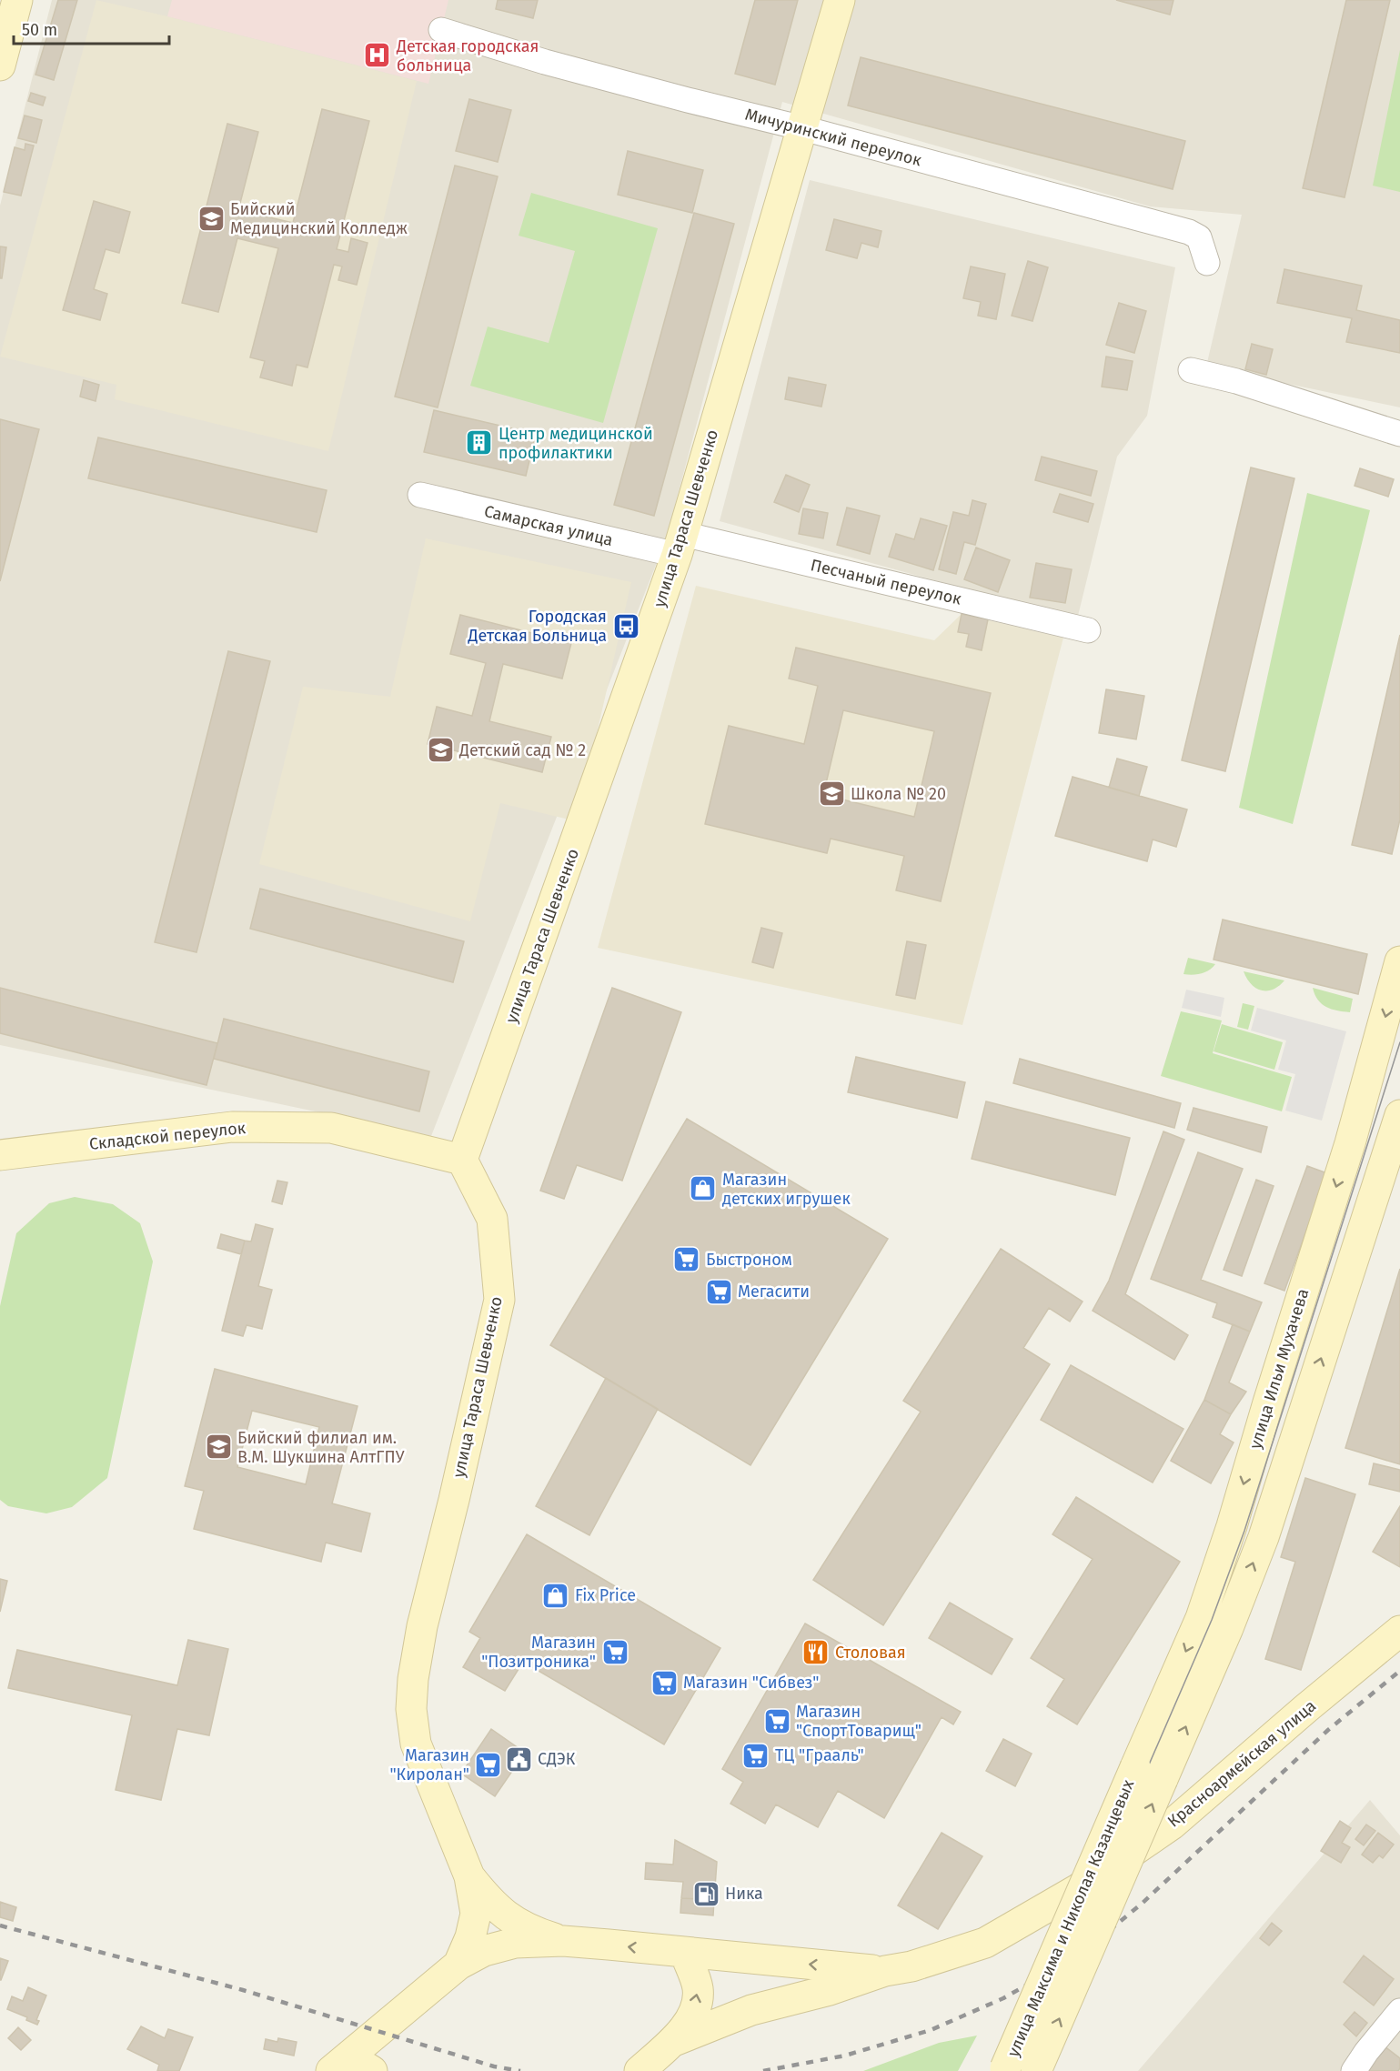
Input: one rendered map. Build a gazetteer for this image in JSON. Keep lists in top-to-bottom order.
{
  "streets": {
    "main road": [
      "улица Тараса Шевченко",
      "Складской переулок",
      "улица Ильи Мухачева",
      "Красноармейская улица",
      "улица Максима и Николая Казанцевых"
    ],
    "street": ["Мичуринский переулок", "Самарская улица", "Песчаный переулок"]
  },
  "crossings": [
    ["Мичуринский переулок", "улица Тараса Шевченко"],
    ["улица Тараса Шевченко", "Самарская улица"],
    ["улица Тараса Шевченко", "Песчаный переулок"],
    ["улица Тараса Шевченко", "Складской переулок"],
    ["Самарская улица", "Песчаный переулок"],
    ["улица Ильи Мухачева", "улица Максима и Николая Казанцевых"]
  ],
  "places": {
    "hospital": ["Детская городская больница"],
    "school or university": [
      "Бийский Медицинский Колледж",
      "Детский сад № 2",
      "Школа № 20",
      "Бийский филиал им. В.М. Шукшина АлтГПУ"
    ],
    "building": ["Центр медицинской профилактики"],
    "bus stop": ["Городская Детская Больница"],
    "shop": ["Магазин детских игрушек", "Fix Price"],
    "supermarket": [
      "Быстроном",
      "Мегасити",
      "Магазин \"Позитроника\"",
      "Магазин \"Сибвез\"",
      "Магазин \"СпортТоварищ\"",
      "ТЦ \"Грааль\"",
      "Магазин \"Киролан\""
    ],
    "restaurant": ["Столовая"],
    "public building": ["СДЭК"],
    "fuel station": ["Ника"]
  },
  "scale_bar": "50 m"
}
